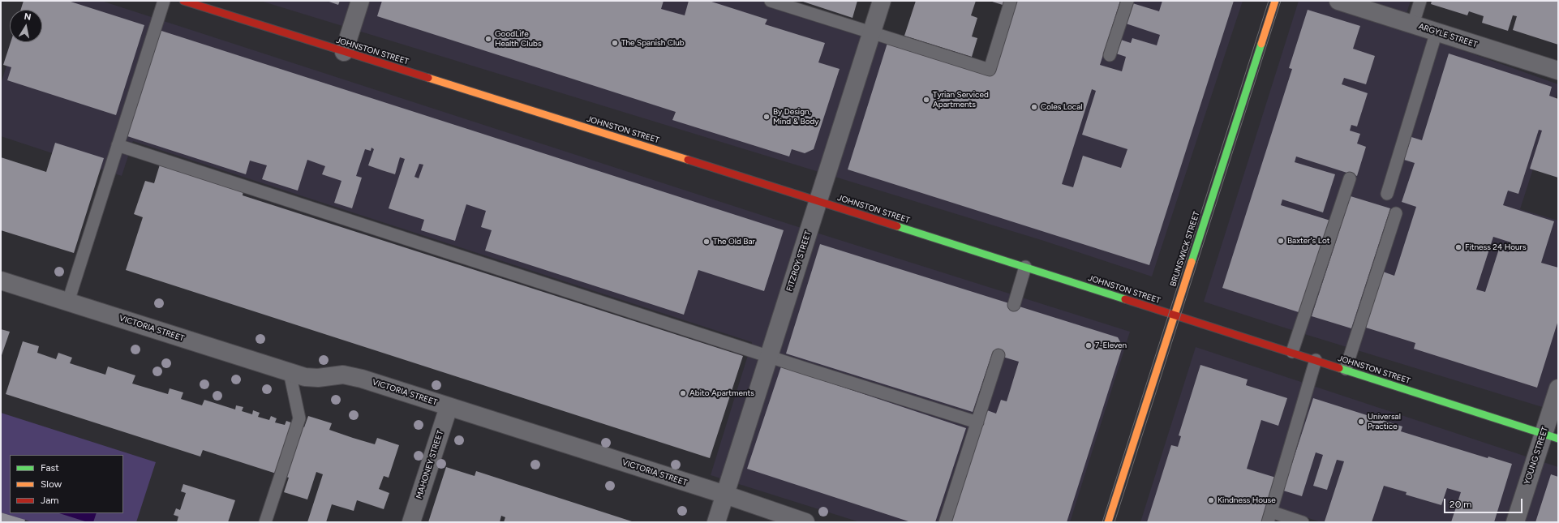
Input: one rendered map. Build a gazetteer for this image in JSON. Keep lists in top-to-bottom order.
{
  "streets": {
    "main road": ["JOHNSTON STREET", "BRUNSWICK STREET"],
    "street": [
      "ARGYLE STREET",
      "FITZROY STREET",
      "VICTORIA STREET",
      "YOUNG STREET",
      "MAHONEY STREET"
    ]
  },
  "crossings": [
    ["JOHNSTON STREET", "BRUNSWICK STREET"],
    ["JOHNSTON STREET", "FITZROY STREET"],
    ["JOHNSTON STREET", "YOUNG STREET"],
    ["FITZROY STREET", "VICTORIA STREET"],
    ["VICTORIA STREET", "MAHONEY STREET"]
  ],
  "places": [
    "GoodLife Health Clubs",
    "The Spanish Club",
    "Tyrian Serviced Apartments",
    "Coles Local",
    "By Design, Mind & Body",
    "Baxter's Lot",
    "The Old Bar",
    "Fitness 24 Hours",
    "7-Eleven",
    "Abito Apartments",
    "Universal Practice",
    "Kindness House"
  ],
  "legend": ["Fast", "Slow", "Jam"],
  "scale_bar": "20 m",
  "north": "top"
}
